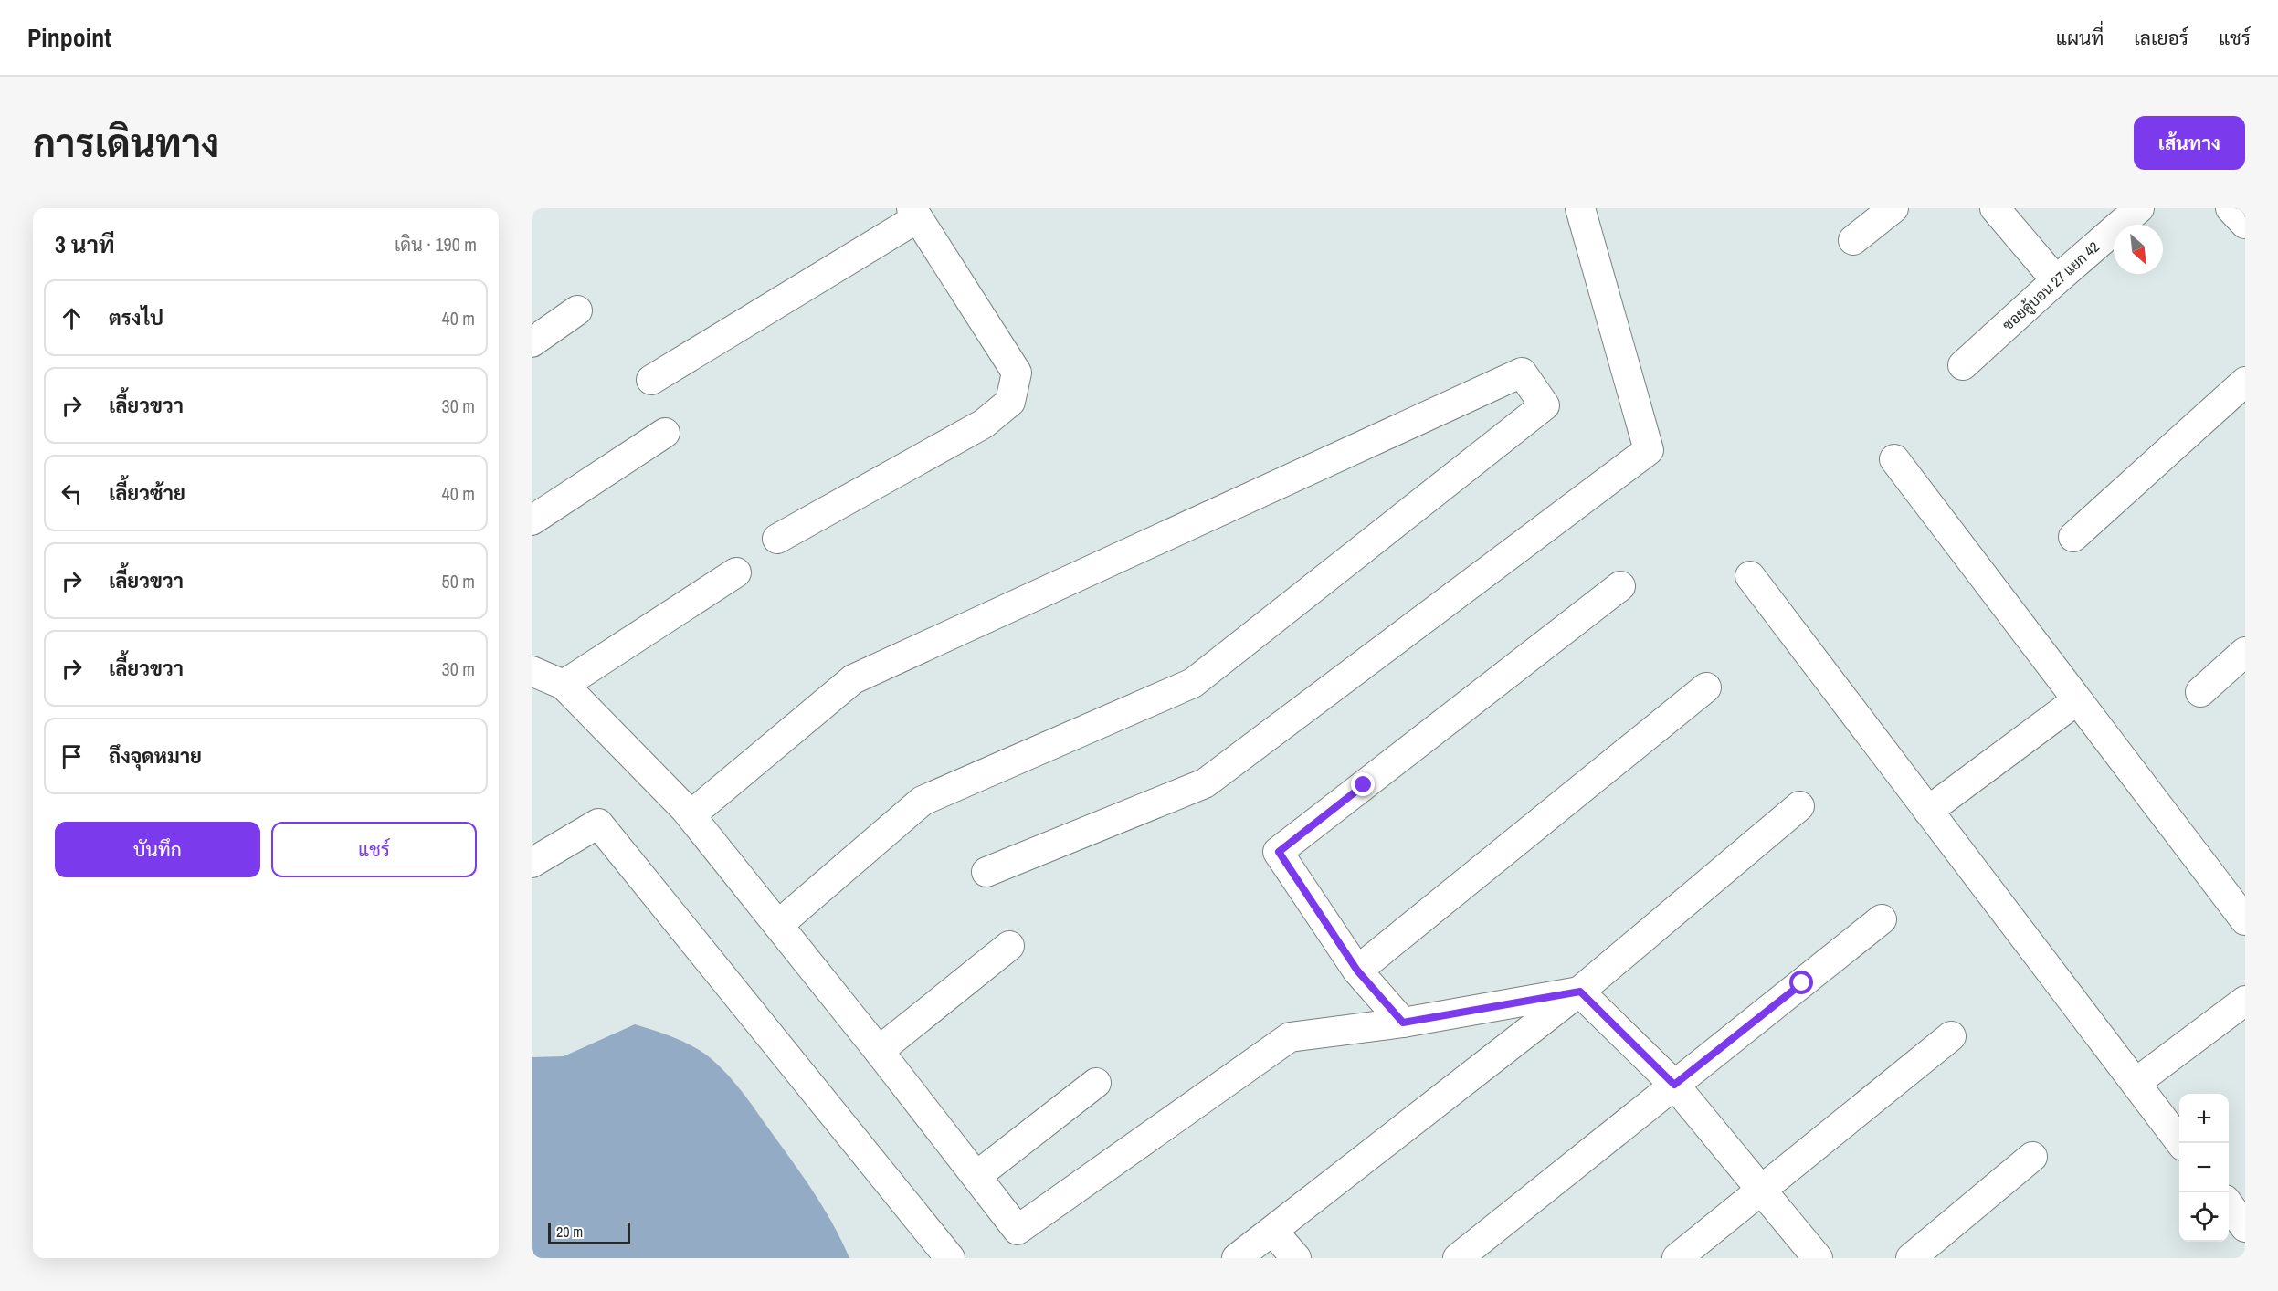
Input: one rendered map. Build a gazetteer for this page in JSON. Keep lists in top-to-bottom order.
{
  "streets": {
    "street": ["ซอยคู้บอน 27 แยก 42"]
  },
  "scale_bar": "20 m",
  "north": "bottom right",
  "page": {
    "header": "Pinpoint",
    "nav": ["แผนที่", "เลเยอร์", "แชร์"],
    "title": "การเดินทาง",
    "buttons": [
      "เส้นทาง",
      ["บันทึก", "แชร์"]
    ],
    "heading": ["3 นาที", "เดิน · 190 m"],
    "list": [
      ["ตรงไป", "40 m"],
      ["เลี้ยวขวา", "30 m"],
      ["เลี้ยวซ้าย", "40 m"],
      ["เลี้ยวขวา", "50 m"],
      ["เลี้ยวขวา", "30 m"],
      "ถึงจุดหมาย"
    ],
    "map_buttons": ["+", "−"],
    "scale": "20 m"
  }
}
